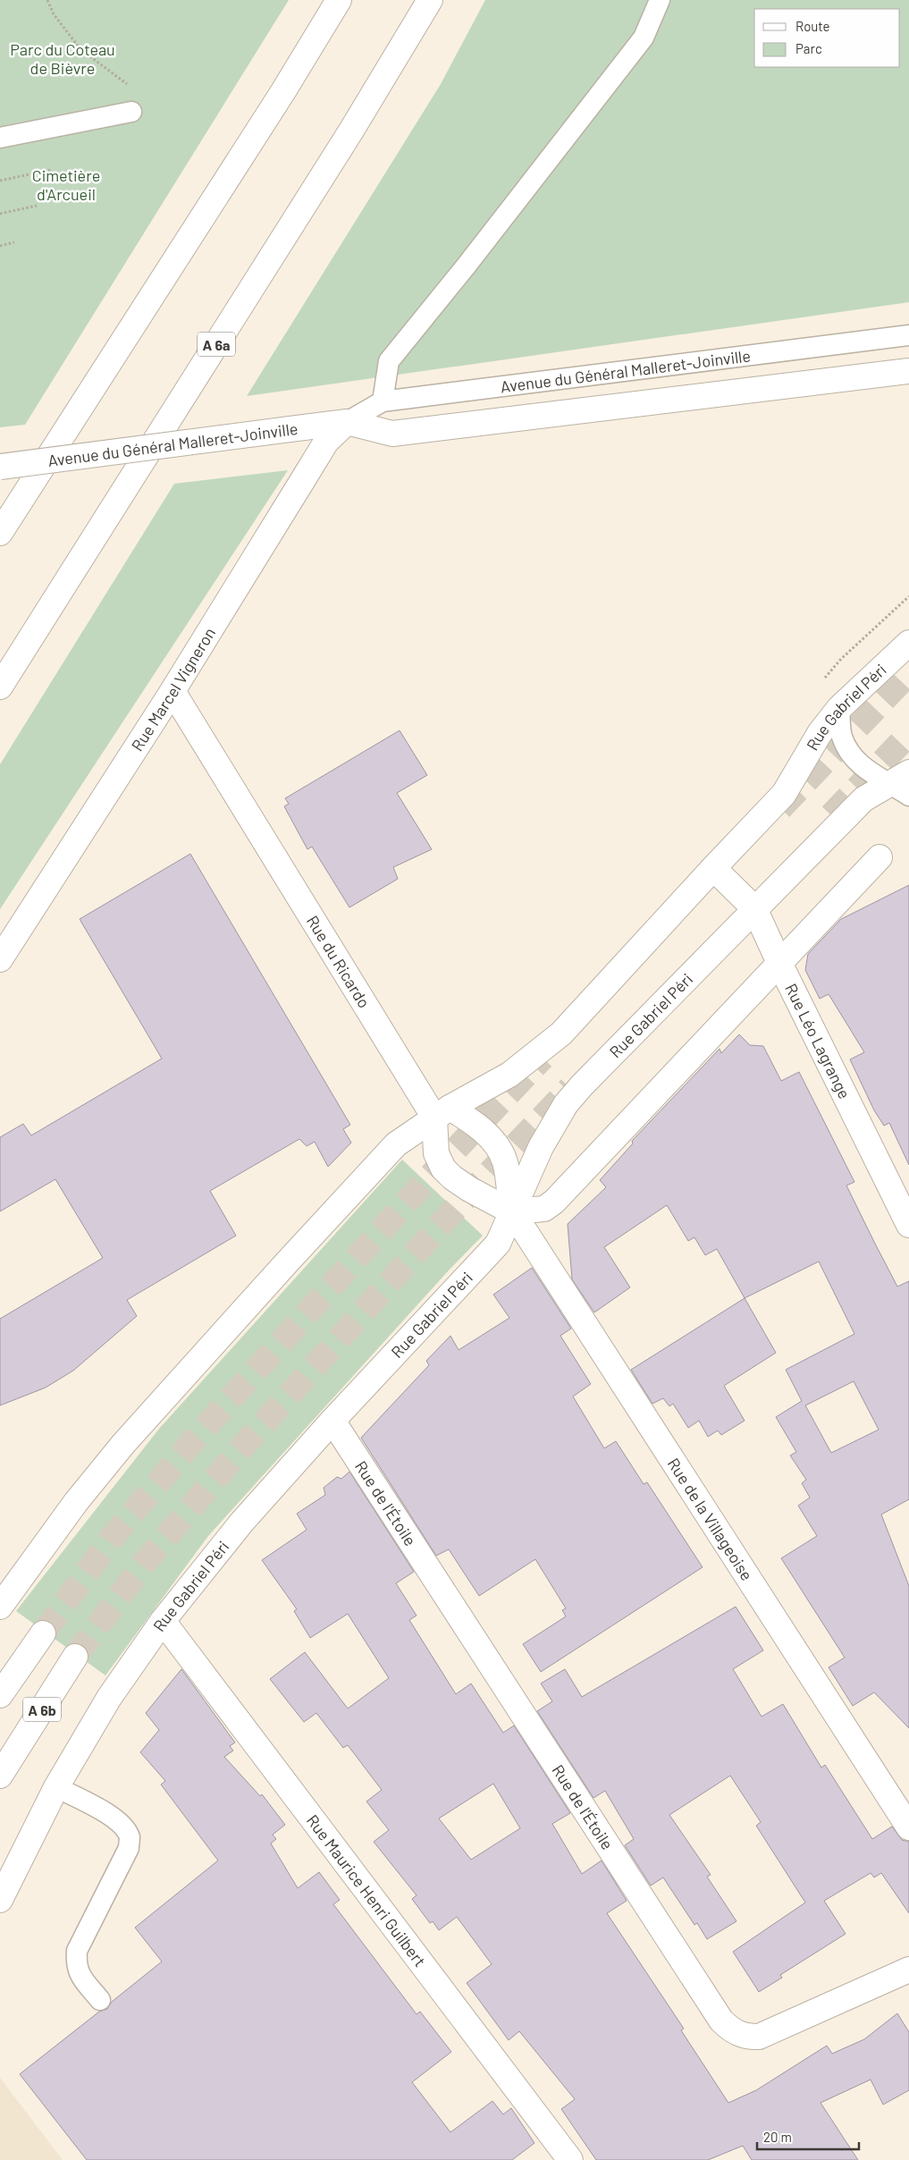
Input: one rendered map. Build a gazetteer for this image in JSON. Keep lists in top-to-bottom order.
{
  "streets": {
    "main road": [
      "A 6a",
      "Avenue du Général Malleret-Joinville",
      "Rue Marcel Vigneron",
      "Rue Gabriel Péri",
      "Rue du Ricardo",
      "Rue Léo Lagrange",
      "Rue de l'Étoile",
      "Rue de la Villageoise",
      "A 6b",
      "Rue Maurice Henri Guilbert"
    ]
  },
  "crossings": [
    ["Avenue du Général Malleret-Joinville", "Rue Marcel Vigneron"],
    ["Rue Marcel Vigneron", "Rue du Ricardo"],
    ["Rue Gabriel Péri", "Rue du Ricardo"],
    ["Rue Gabriel Péri", "Rue Léo Lagrange"],
    ["Rue Gabriel Péri", "Rue de l'Étoile"],
    ["Rue Gabriel Péri", "Rue de la Villageoise"],
    ["Rue Gabriel Péri", "Rue Maurice Henri Guilbert"],
    ["Rue du Ricardo", "Rue de la Villageoise"]
  ],
  "parks": ["Parc du Coteau de Bièvre", "Cimetière d'Arcueil"],
  "legend": ["Route", "Parc"],
  "scale_bar": "20 m"
}
